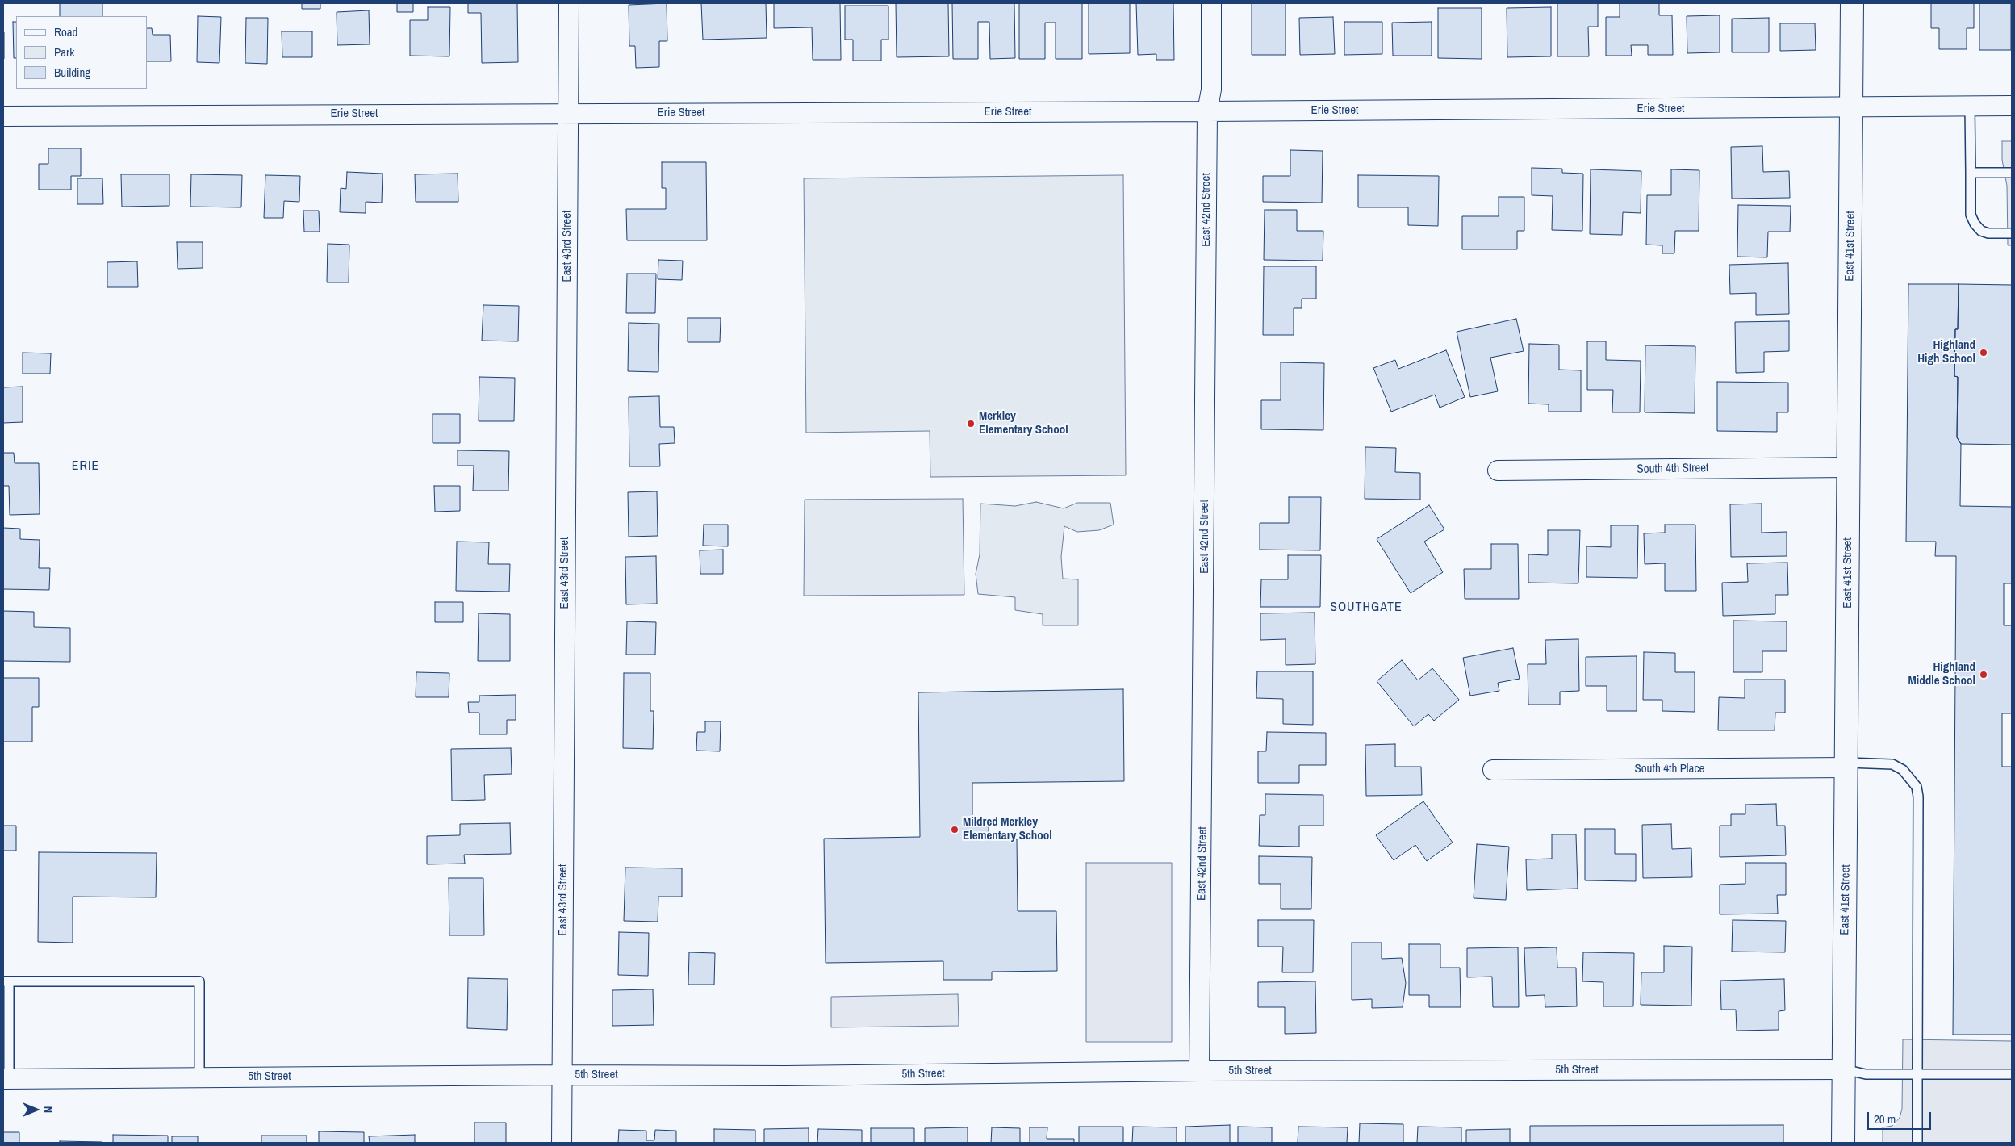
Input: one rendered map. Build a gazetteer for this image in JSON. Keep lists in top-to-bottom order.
{
  "streets": {
    "street": [
      "Erie Street",
      "East 42nd Street",
      "East 43rd Street",
      "East 41st Street",
      "South 4th Street",
      "South 4th Place",
      "5th Street"
    ]
  },
  "crossings": [
    ["Erie Street", "East 42nd Street"],
    ["Erie Street", "East 43rd Street"],
    ["Erie Street", "East 41st Street"],
    ["East 42nd Street", "5th Street"],
    ["East 43rd Street", "5th Street"],
    ["East 41st Street", "South 4th Street"],
    ["East 41st Street", "South 4th Place"],
    ["East 41st Street", "5th Street"]
  ],
  "districts": ["ERIE", "SOUTHGATE"],
  "places": [
    "Highland High School",
    "Merkley Elementary School",
    "Highland Middle School",
    "Mildred Merkley Elementary School"
  ],
  "legend": ["Road", "Park", "Building"],
  "scale_bar": "20 m",
  "north": "right"
}
